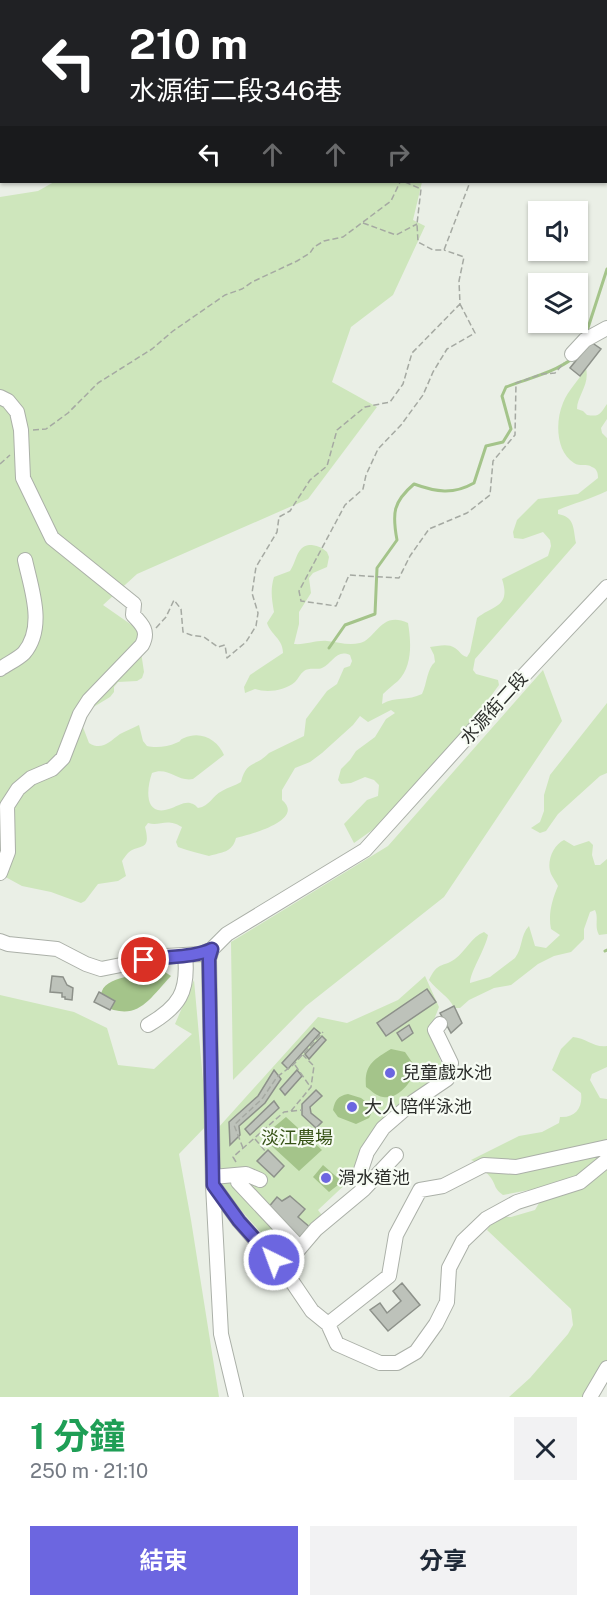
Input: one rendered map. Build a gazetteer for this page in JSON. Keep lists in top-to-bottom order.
{
  "streets": {
    "street": ["水源街二段"]
  },
  "parks": ["淡江農場"],
  "places": ["兒童戲水池", "大人陪伴泳池", "滑水道池"],
  "page": {
    "turn": ["210 m", "水源街二段346巷"],
    "heading": ["1 分鐘", "250 m · 21:10"],
    "buttons": ["結束", "分享"]
  }
}
